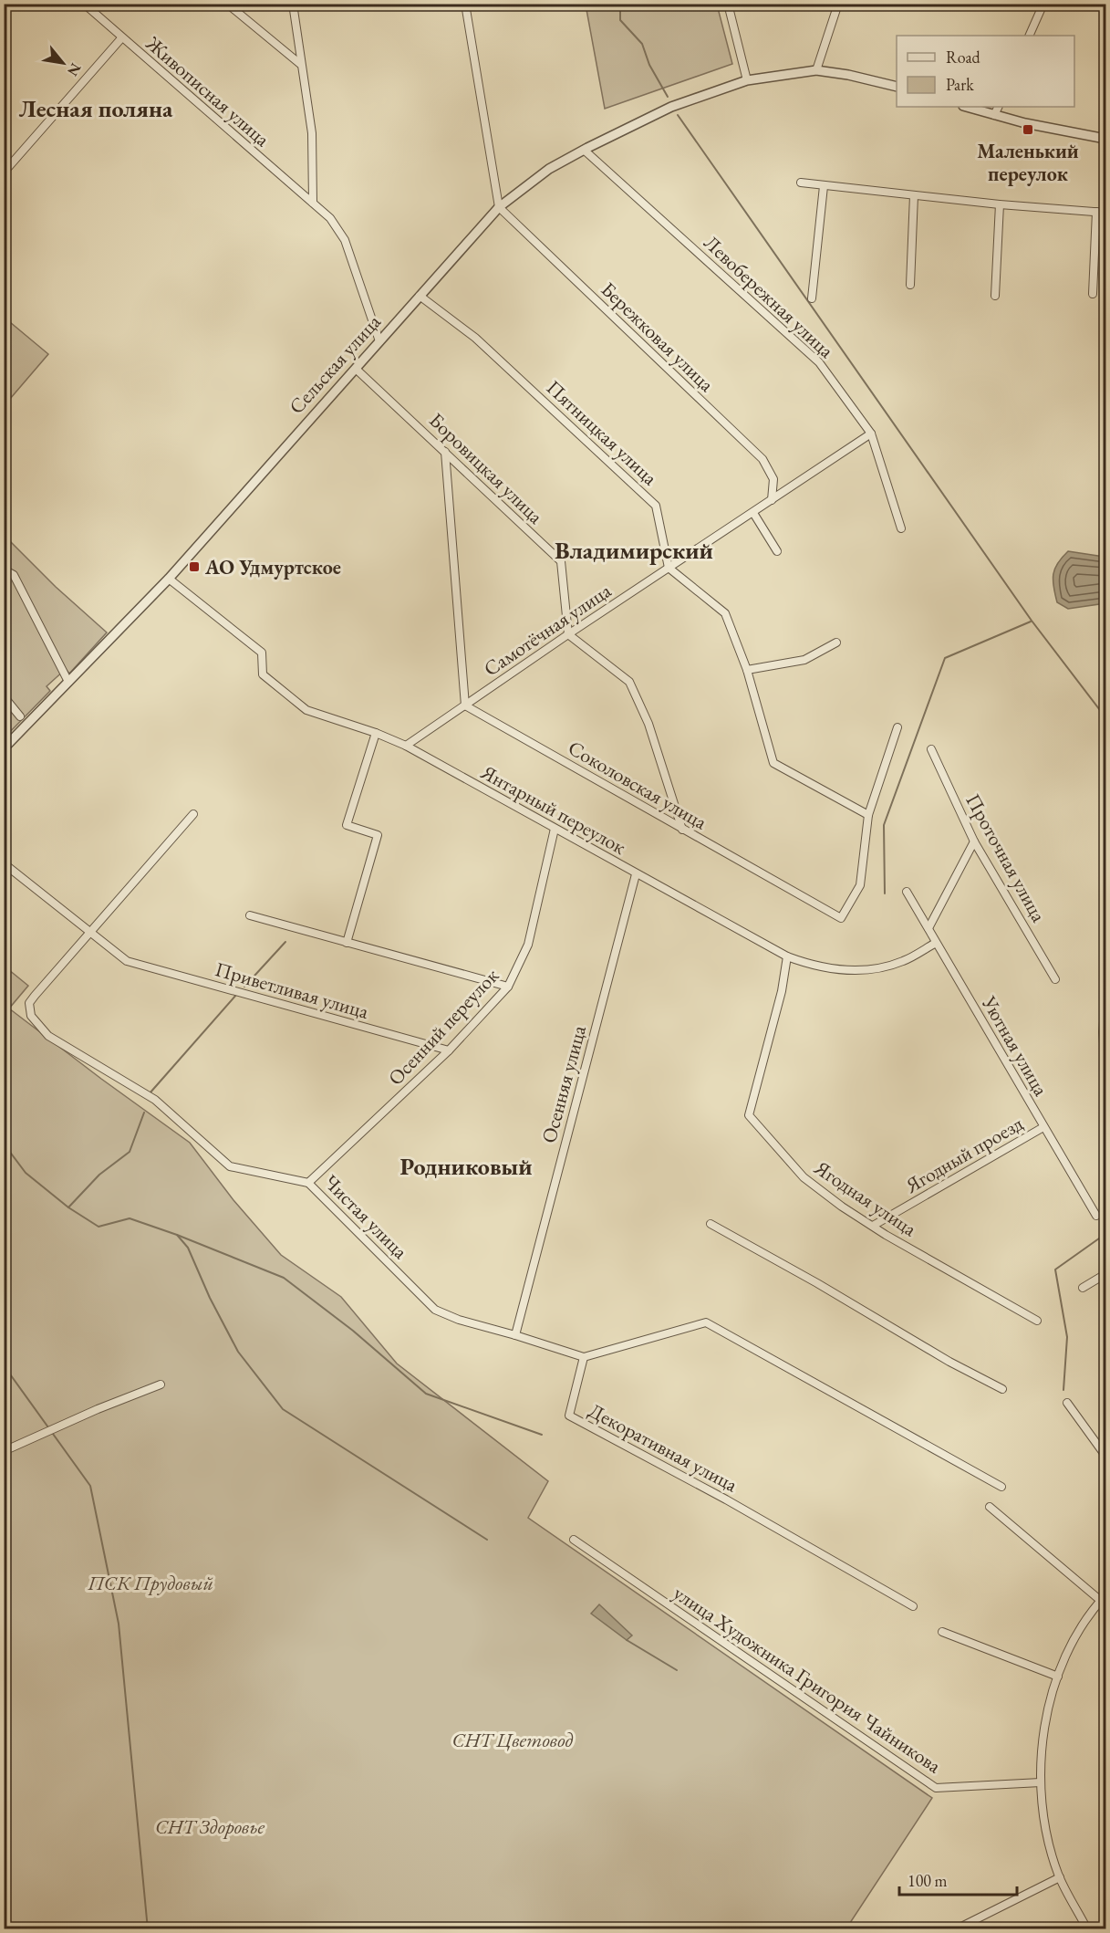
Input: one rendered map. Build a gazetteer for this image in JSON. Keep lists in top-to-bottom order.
{
  "streets": {
    "street": [
      "Живописная улица",
      "Левобережная улица",
      "Бережковая улица",
      "Сельская улица",
      "Пятницкая улица",
      "Боровицкая улица",
      "Самотёчная улица",
      "Соколовская улица",
      "Янтарный переулок",
      "Проточная улица",
      "Приветливая улица",
      "Осенний переулок",
      "Уютная улица",
      "Осенняя улица",
      "Ягодный проезд",
      "Ягодная улица",
      "Чистая улица",
      "Декоративная улица",
      "улица Художника Григория Чайникова"
    ]
  },
  "crossings": [
    ["Живописная улица", "Сельская улица"],
    ["Левобережная улица", "Сельская улица"],
    ["Левобережная улица", "Самотёчная улица"],
    ["Бережковая улица", "Сельская улица"],
    ["Бережковая улица", "Самотёчная улица"],
    ["Сельская улица", "Пятницкая улица"],
    ["Сельская улица", "Боровицкая улица"],
    ["Сельская улица", "Янтарный переулок"],
    ["Пятницкая улица", "Самотёчная улица"],
    ["Боровицкая улица", "Самотёчная улица"],
    ["Самотёчная улица", "Соколовская улица"],
    ["Самотёчная улица", "Янтарный переулок"],
    ["Янтарный переулок", "Осенний переулок"],
    ["Янтарный переулок", "Уютная улица"],
    ["Янтарный переулок", "Осенняя улица"],
    ["Янтарный переулок", "Ягодная улица"],
    ["Приветливая улица", "Осенний переулок"],
    ["Приветливая улица", "Чистая улица"],
    ["Осенний переулок", "Чистая улица"],
    ["Уютная улица", "Ягодный проезд"],
    ["Осенняя улица", "Чистая улица"],
    ["Ягодный проезд", "Ягодная улица"],
    ["Чистая улица", "Декоративная улица"]
  ],
  "districts": ["Лесная поляна", "Владимирский", "Родниковый"],
  "parks": ["ПСК Прудовый", "СНТ Цветовод", "СНТ Здоровье"],
  "places": {
    "transit": ["Маленький переулок", "АО Удмуртское"]
  },
  "legend": ["Road", "Park"],
  "scale_bar": "100 m",
  "north": "bottom right"
}
